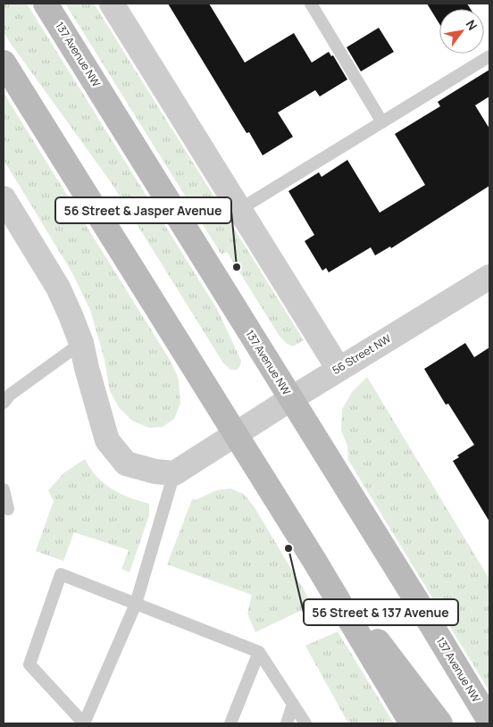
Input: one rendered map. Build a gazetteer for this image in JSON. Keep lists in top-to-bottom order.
{
  "streets": {
    "main road": ["137 Avenue NW"],
    "street": ["56 Street NW"]
  },
  "crossings": [
    ["137 Avenue NW", "56 Street NW"]
  ],
  "places": ["56 Street & Jasper Avenue", "56 Street & 137 Avenue"],
  "north": "top right"
}
